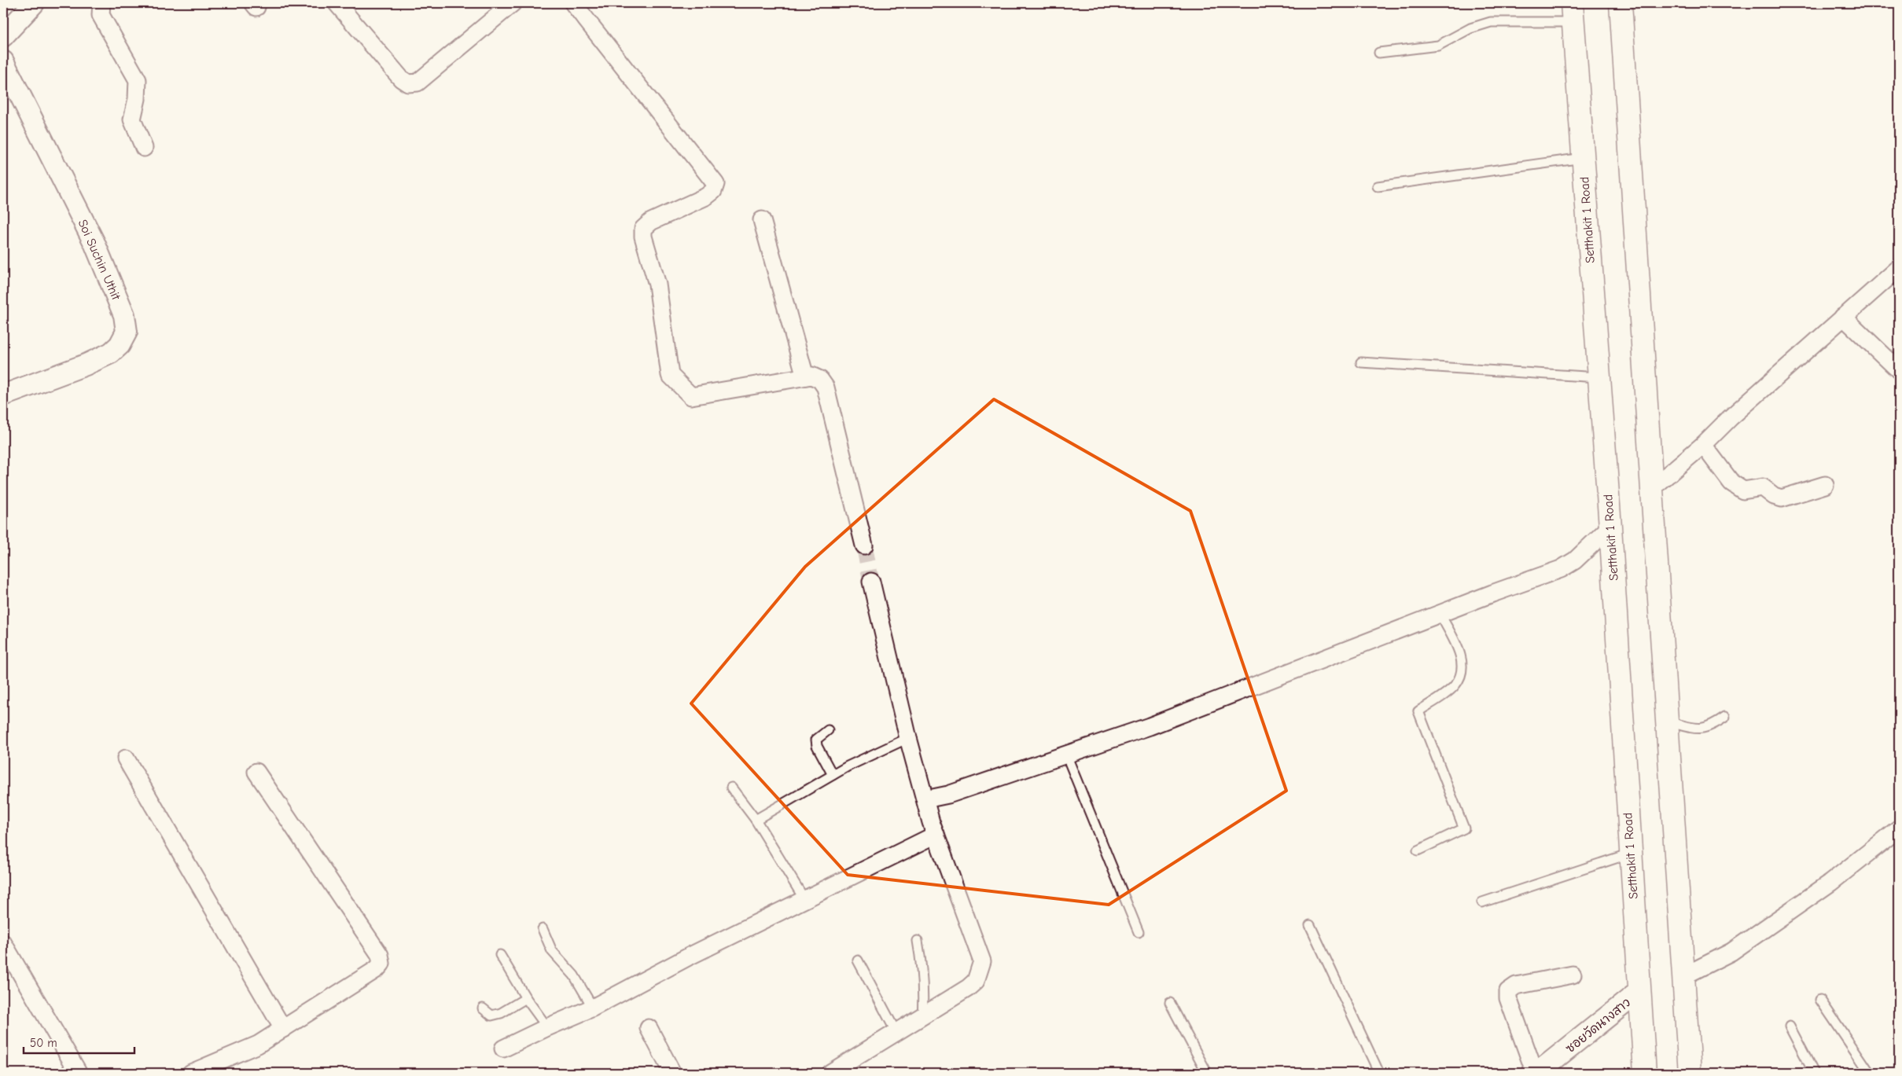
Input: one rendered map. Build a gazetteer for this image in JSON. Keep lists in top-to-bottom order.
{
  "streets": {
    "main road": ["Setthakit 1 Road"],
    "street": ["Soi Suchin Uthit", "ซอยวัดนางสาว"]
  },
  "crossings": [
    ["Setthakit 1 Road", "ซอยวัดนางสาว"]
  ],
  "scale_bar": "50 m"
}
